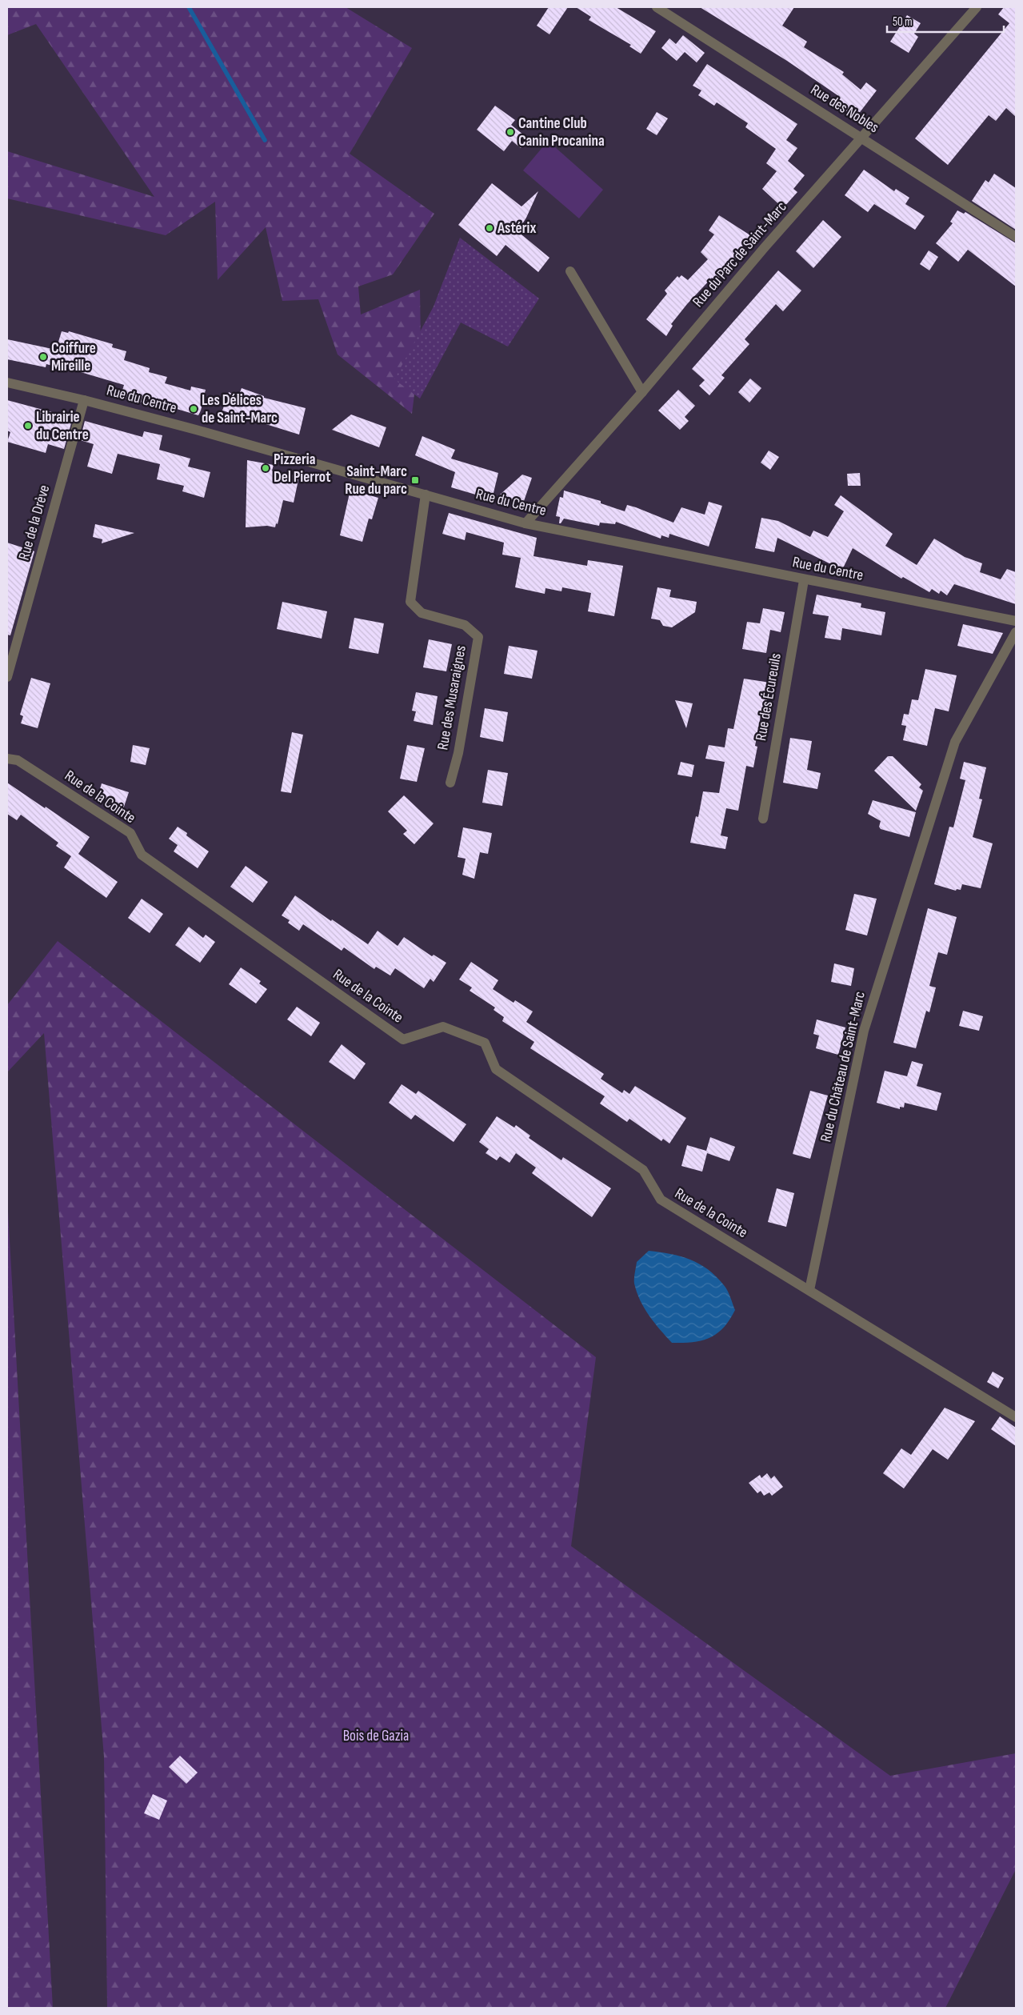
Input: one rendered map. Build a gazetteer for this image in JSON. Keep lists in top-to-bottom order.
{
  "streets": {
    "street": [
      "Rue des Nobles",
      "Rue du Parc de Saint-Marc",
      "Rue du Centre",
      "Rue de la Drève",
      "Rue des Écureuils",
      "Rue des Musaraignes",
      "Rue de la Cointe",
      "Rue du Château de Saint-Marc"
    ]
  },
  "crossings": [
    ["Rue des Nobles", "Rue du Parc de Saint-Marc"],
    ["Rue du Parc de Saint-Marc", "Rue du Centre"],
    ["Rue du Centre", "Rue de la Drève"],
    ["Rue du Centre", "Rue des Écureuils"],
    ["Rue du Centre", "Rue des Musaraignes"],
    ["Rue de la Cointe", "Rue du Château de Saint-Marc"]
  ],
  "parks": ["Bois de Gazia"],
  "places": {
    "other": [
      "Cantine Club Canin Procanina",
      "Astérix",
      "Coiffure Mireille",
      "Les Délices de Saint-Marc",
      "Librairie du Centre",
      "Pizzeria Del Pierrot"
    ],
    "transit": ["Saint-Marc Rue du parc"]
  },
  "scale_bar": "50 m"
}
